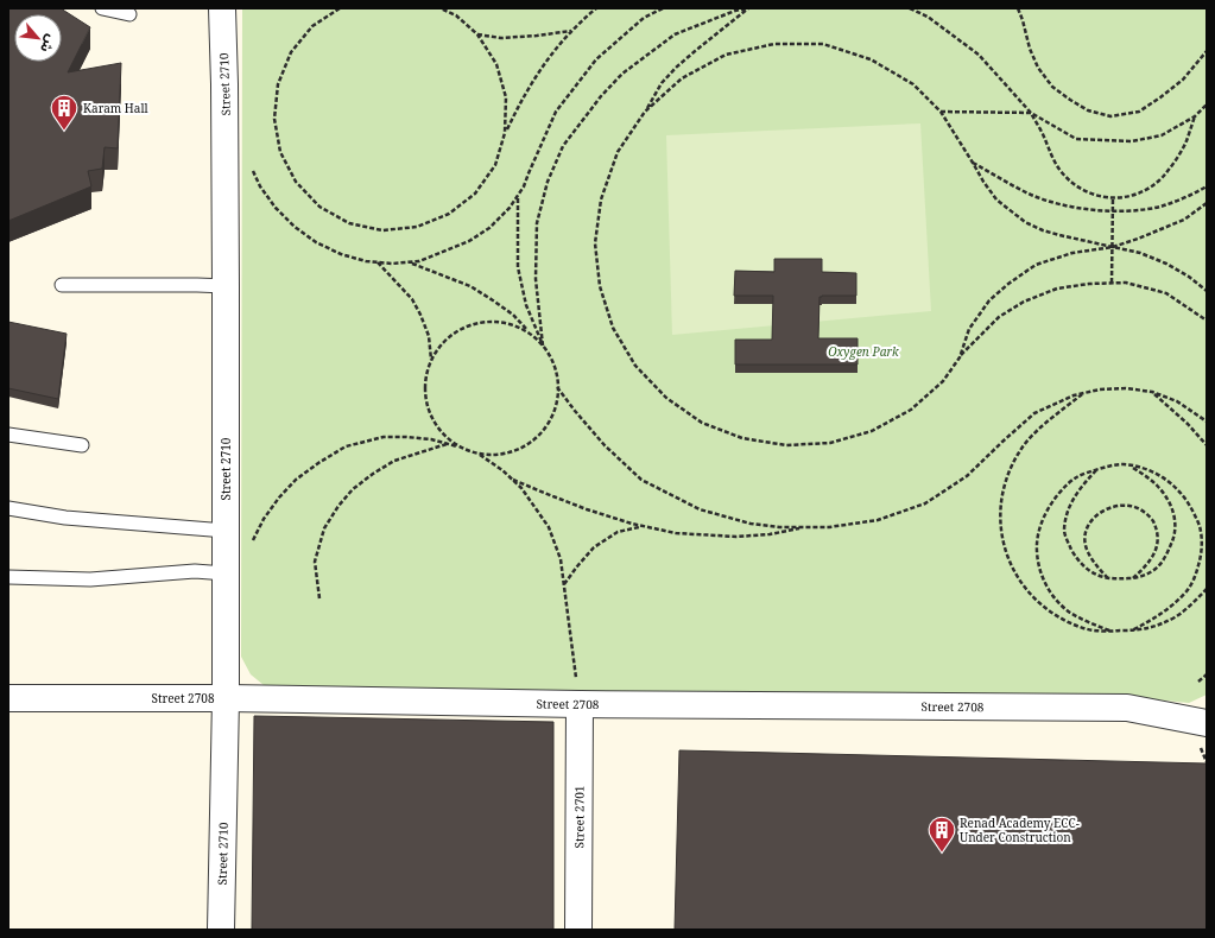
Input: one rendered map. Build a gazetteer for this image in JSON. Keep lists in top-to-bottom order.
{
  "streets": {
    "street": ["Street 2710", "Street 2708", "Street 2701"]
  },
  "crossings": [
    ["Street 2710", "Street 2708"],
    ["Street 2708", "Street 2701"]
  ],
  "parks": ["Oxygen Park"],
  "places": {
    "building": ["Karam Hall", "Renad Academy ECC- Under Construction"]
  },
  "north": "bottom right"
}
